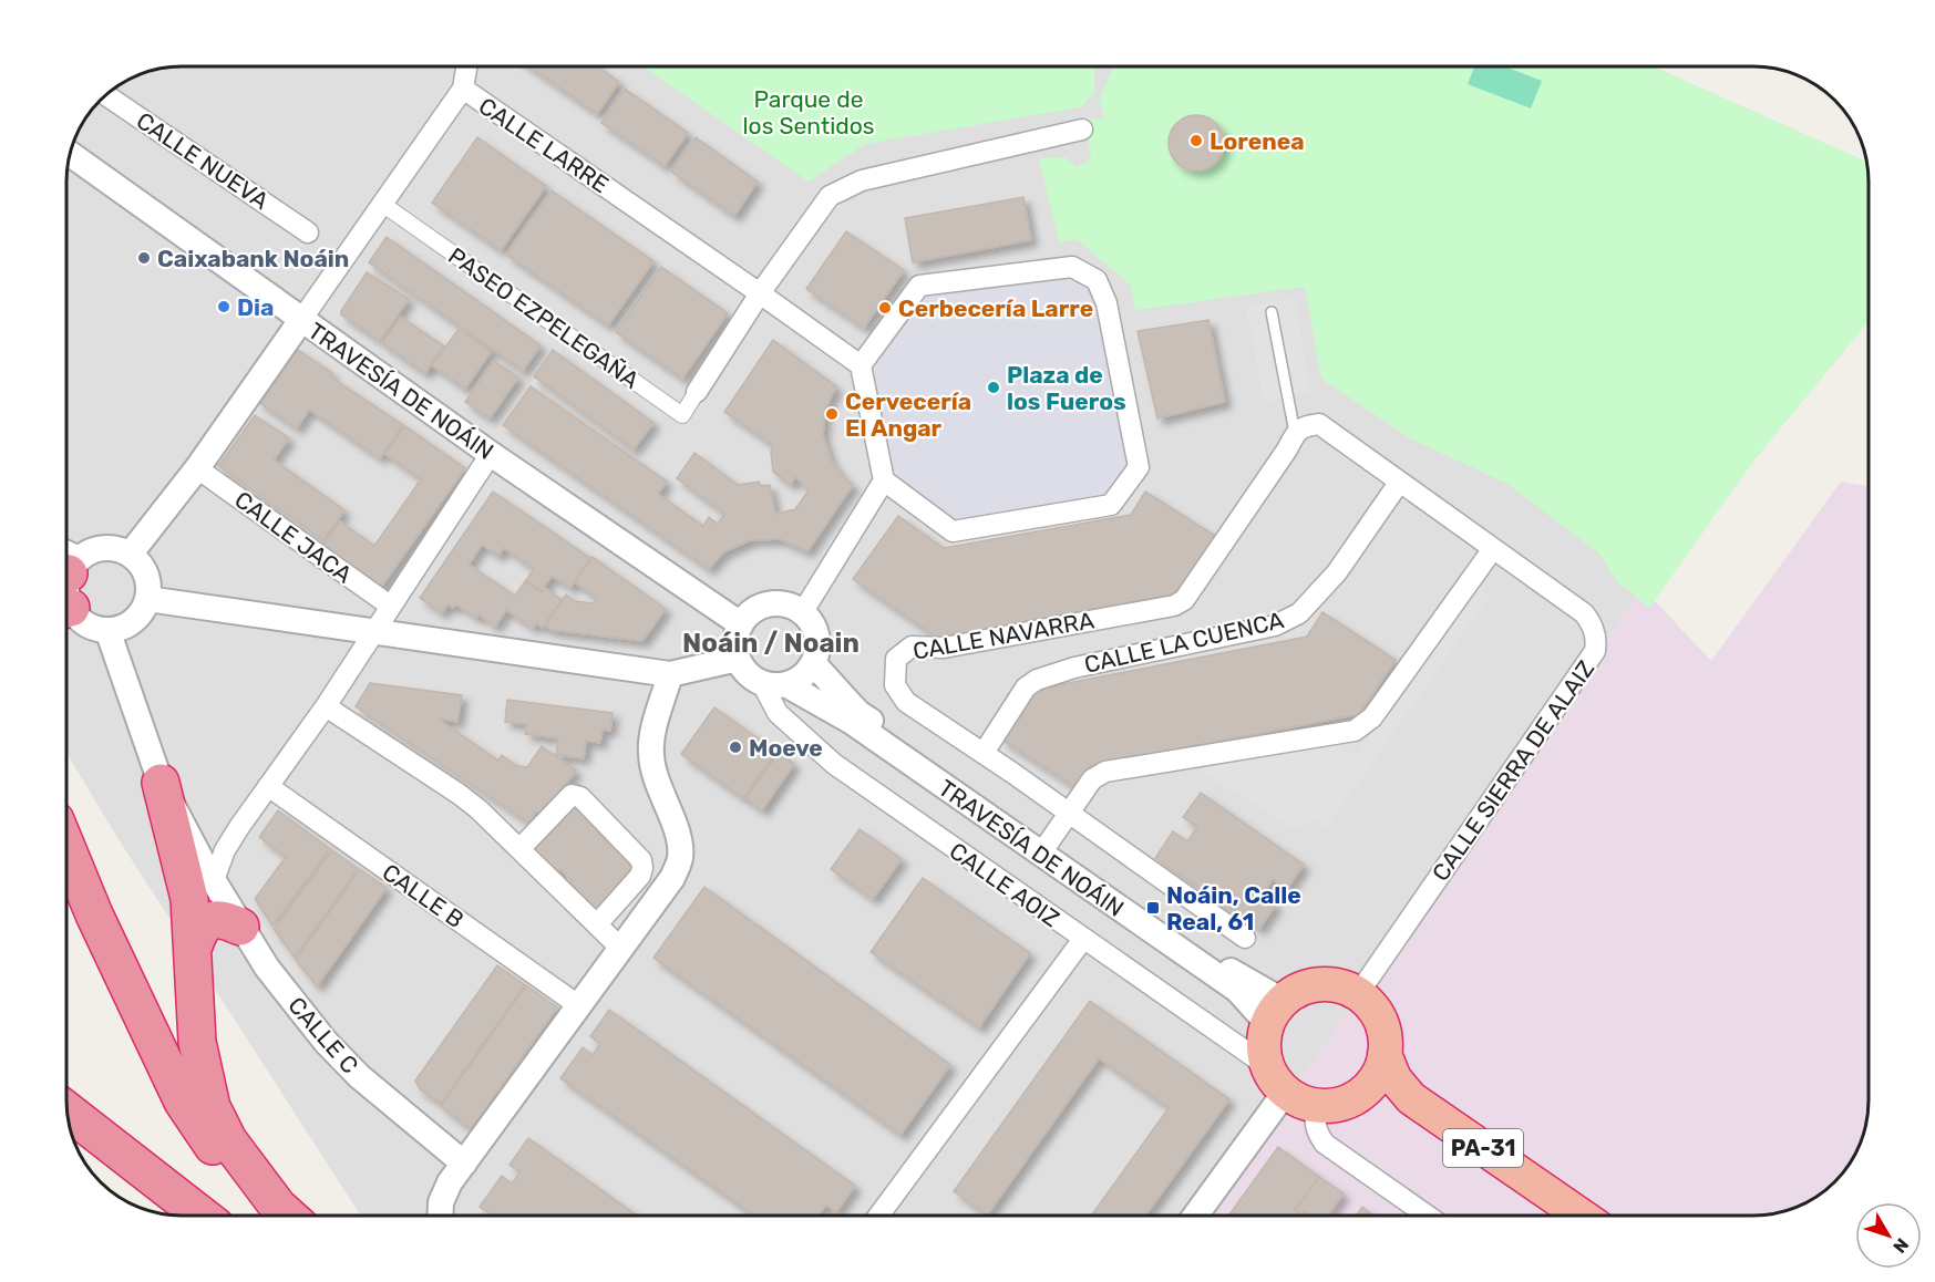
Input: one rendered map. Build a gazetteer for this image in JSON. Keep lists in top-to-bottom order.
{
  "streets": {
    "highway": ["PA-31"],
    "street": [
      "CALLE LARRE",
      "CALLE NUEVA",
      "PASEO EZPELEGAÑA",
      "TRAVESÍA DE NOÁIN",
      "CALLE JACA",
      "CALLE NAVARRA",
      "CALLE LA CUENCA",
      "CALLE SIERRA DE ALAIZ",
      "CALLE AOIZ",
      "CALLE B",
      "CALLE C"
    ]
  },
  "crossings": [
    ["CALLE LARRE", "PASEO EZPELEGAÑA"],
    ["CALLE LARRE", "TRAVESÍA DE NOÁIN"],
    ["TRAVESÍA DE NOÁIN", "CALLE SIERRA DE ALAIZ"],
    ["TRAVESÍA DE NOÁIN", "CALLE AOIZ"],
    ["TRAVESÍA DE NOÁIN", "PA-31"],
    ["CALLE NAVARRA", "CALLE LA CUENCA"],
    ["CALLE NAVARRA", "CALLE SIERRA DE ALAIZ"],
    ["CALLE LA CUENCA", "CALLE SIERRA DE ALAIZ"],
    ["CALLE SIERRA DE ALAIZ", "CALLE AOIZ"],
    ["CALLE SIERRA DE ALAIZ", "PA-31"],
    ["CALLE AOIZ", "PA-31"]
  ],
  "districts": ["Noáin / Noain"],
  "parks": ["Parque de los Sentidos"],
  "places": {
    "other": [
      "Lorenea",
      "Caixabank Noáin",
      "Dia",
      "Cerbecería Larre",
      "Plaza de los Fueros",
      "Cervecería El Angar",
      "Moeve"
    ],
    "transit": ["Noáin, Calle Real, 61"]
  },
  "north": "bottom right"
}
